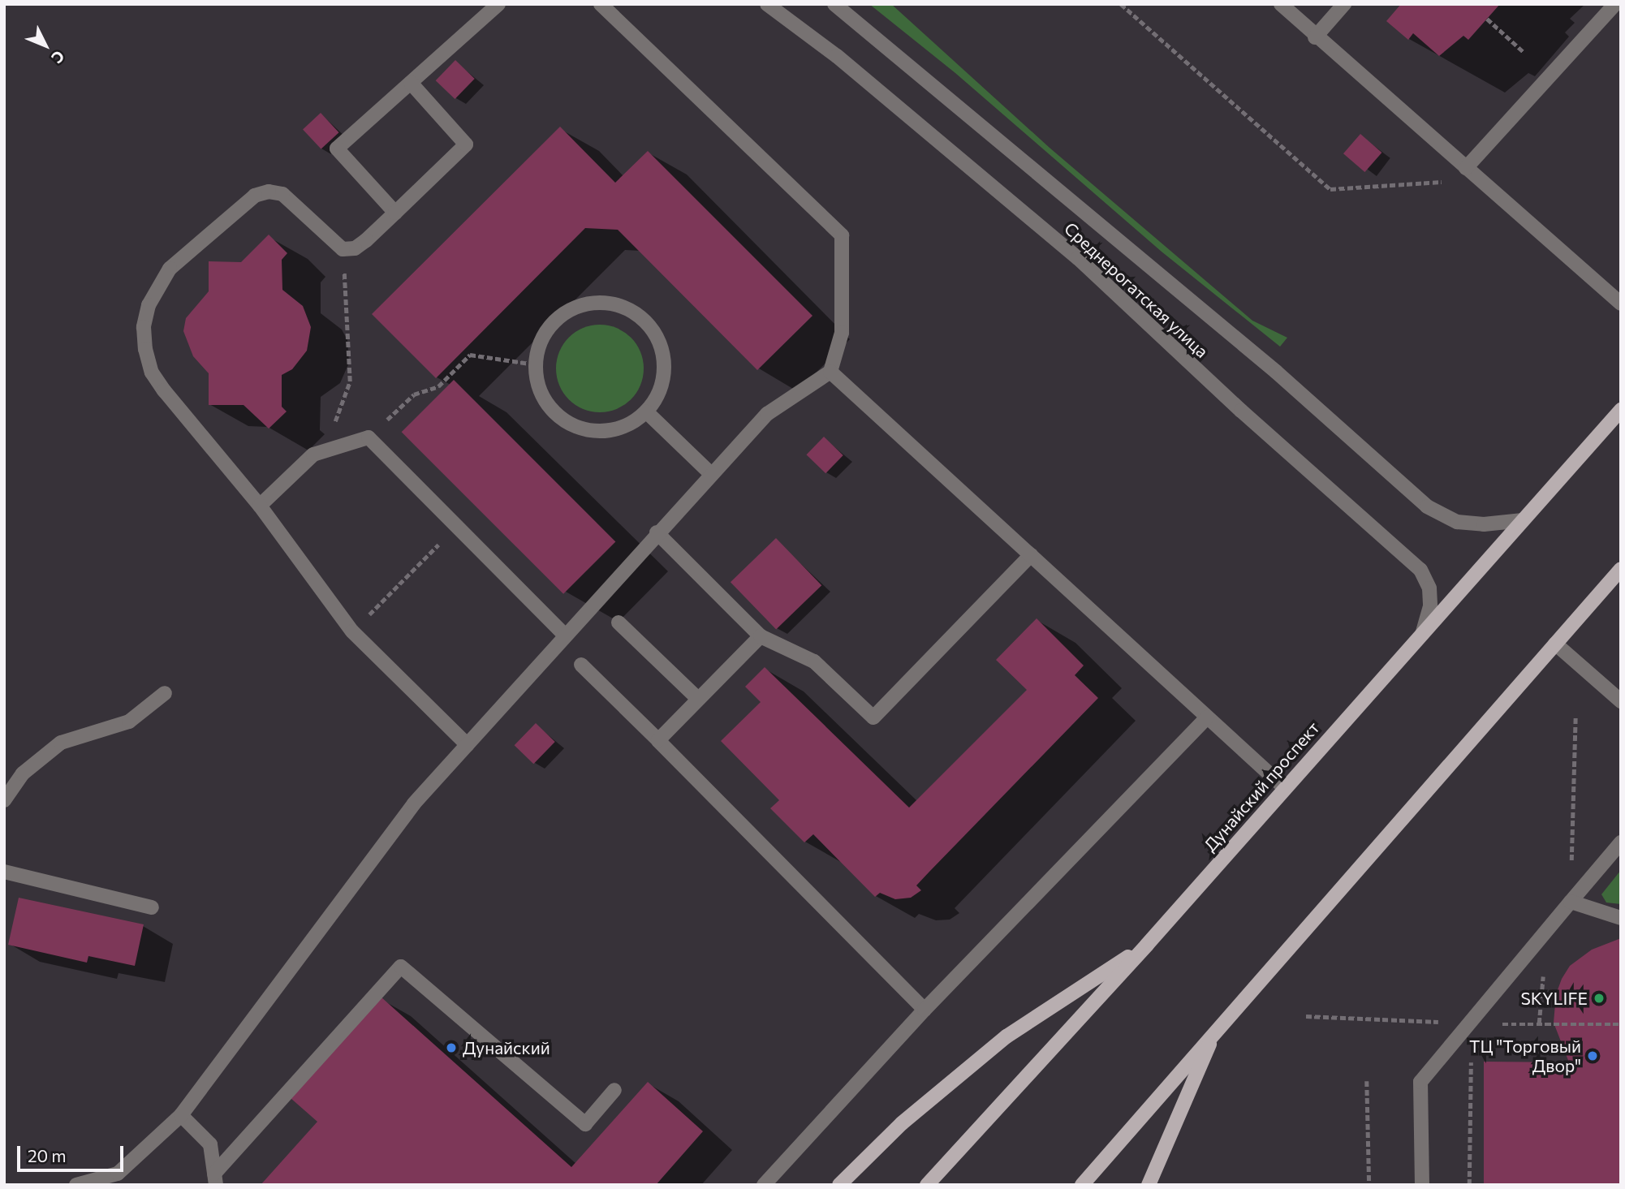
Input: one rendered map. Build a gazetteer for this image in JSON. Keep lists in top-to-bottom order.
{
  "streets": {
    "main road": ["Дунайский проспект"],
    "street": ["Среднерогатская улица"]
  },
  "crossings": [
    ["Среднерогатская улица", "Дунайский проспект"]
  ],
  "places": ["SKYLIFE", "Дунайский", "ТЦ \"Торговый Двор\""],
  "scale_bar": "20 m",
  "north": "bottom right"
}
